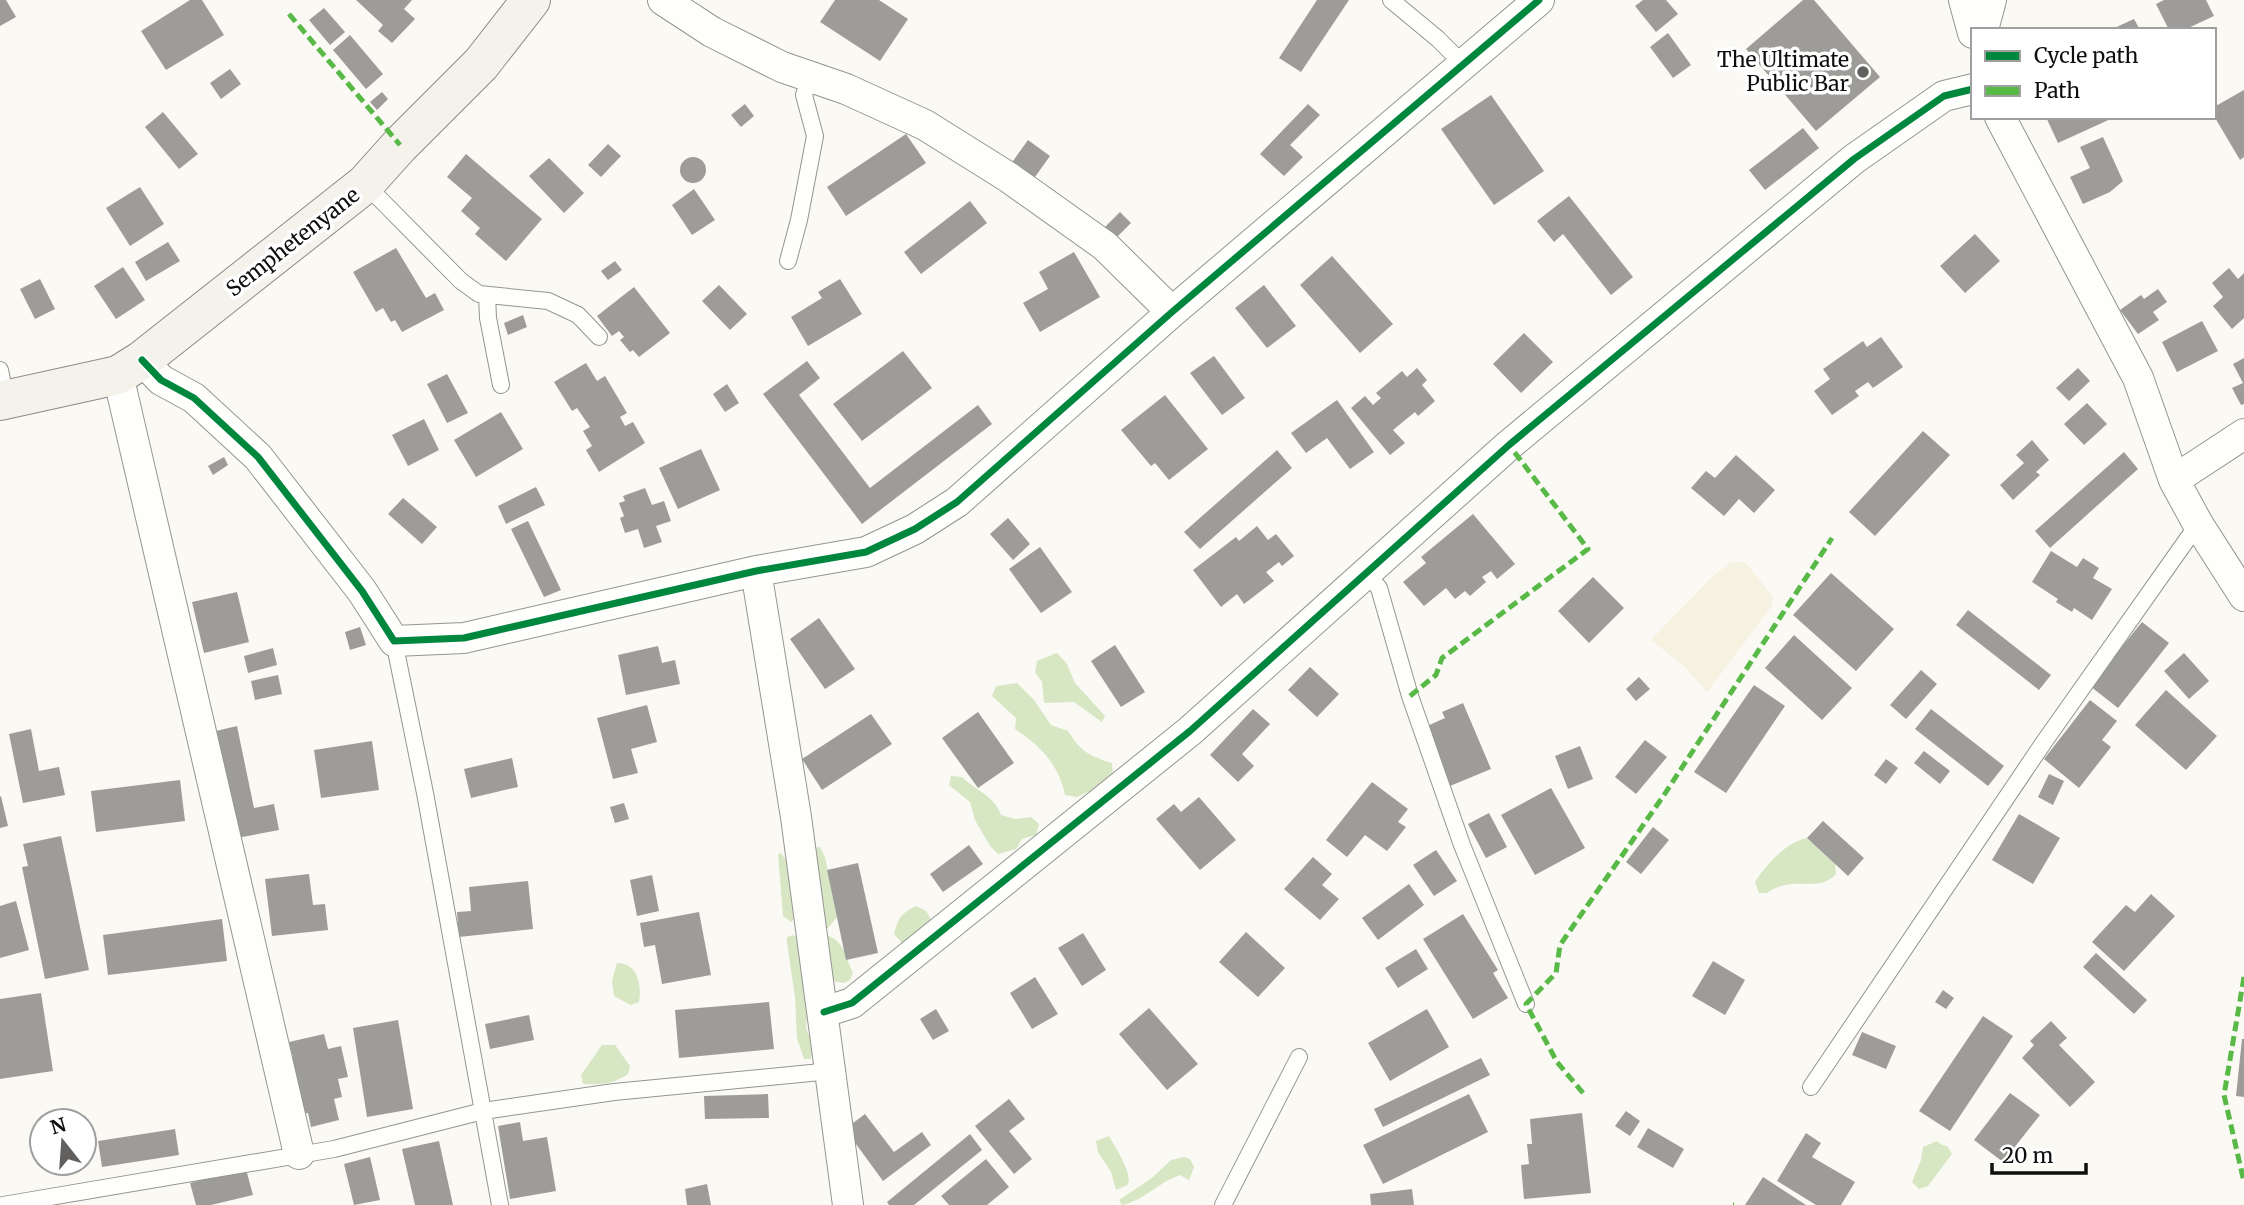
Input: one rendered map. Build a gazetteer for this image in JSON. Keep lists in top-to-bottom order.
{
  "streets": {
    "main road": ["Semphetenyane"]
  },
  "places": ["The Ultimate Public Bar"],
  "legend": ["Cycle path", "Path"],
  "scale_bar": "20 m",
  "north": "top"
}
